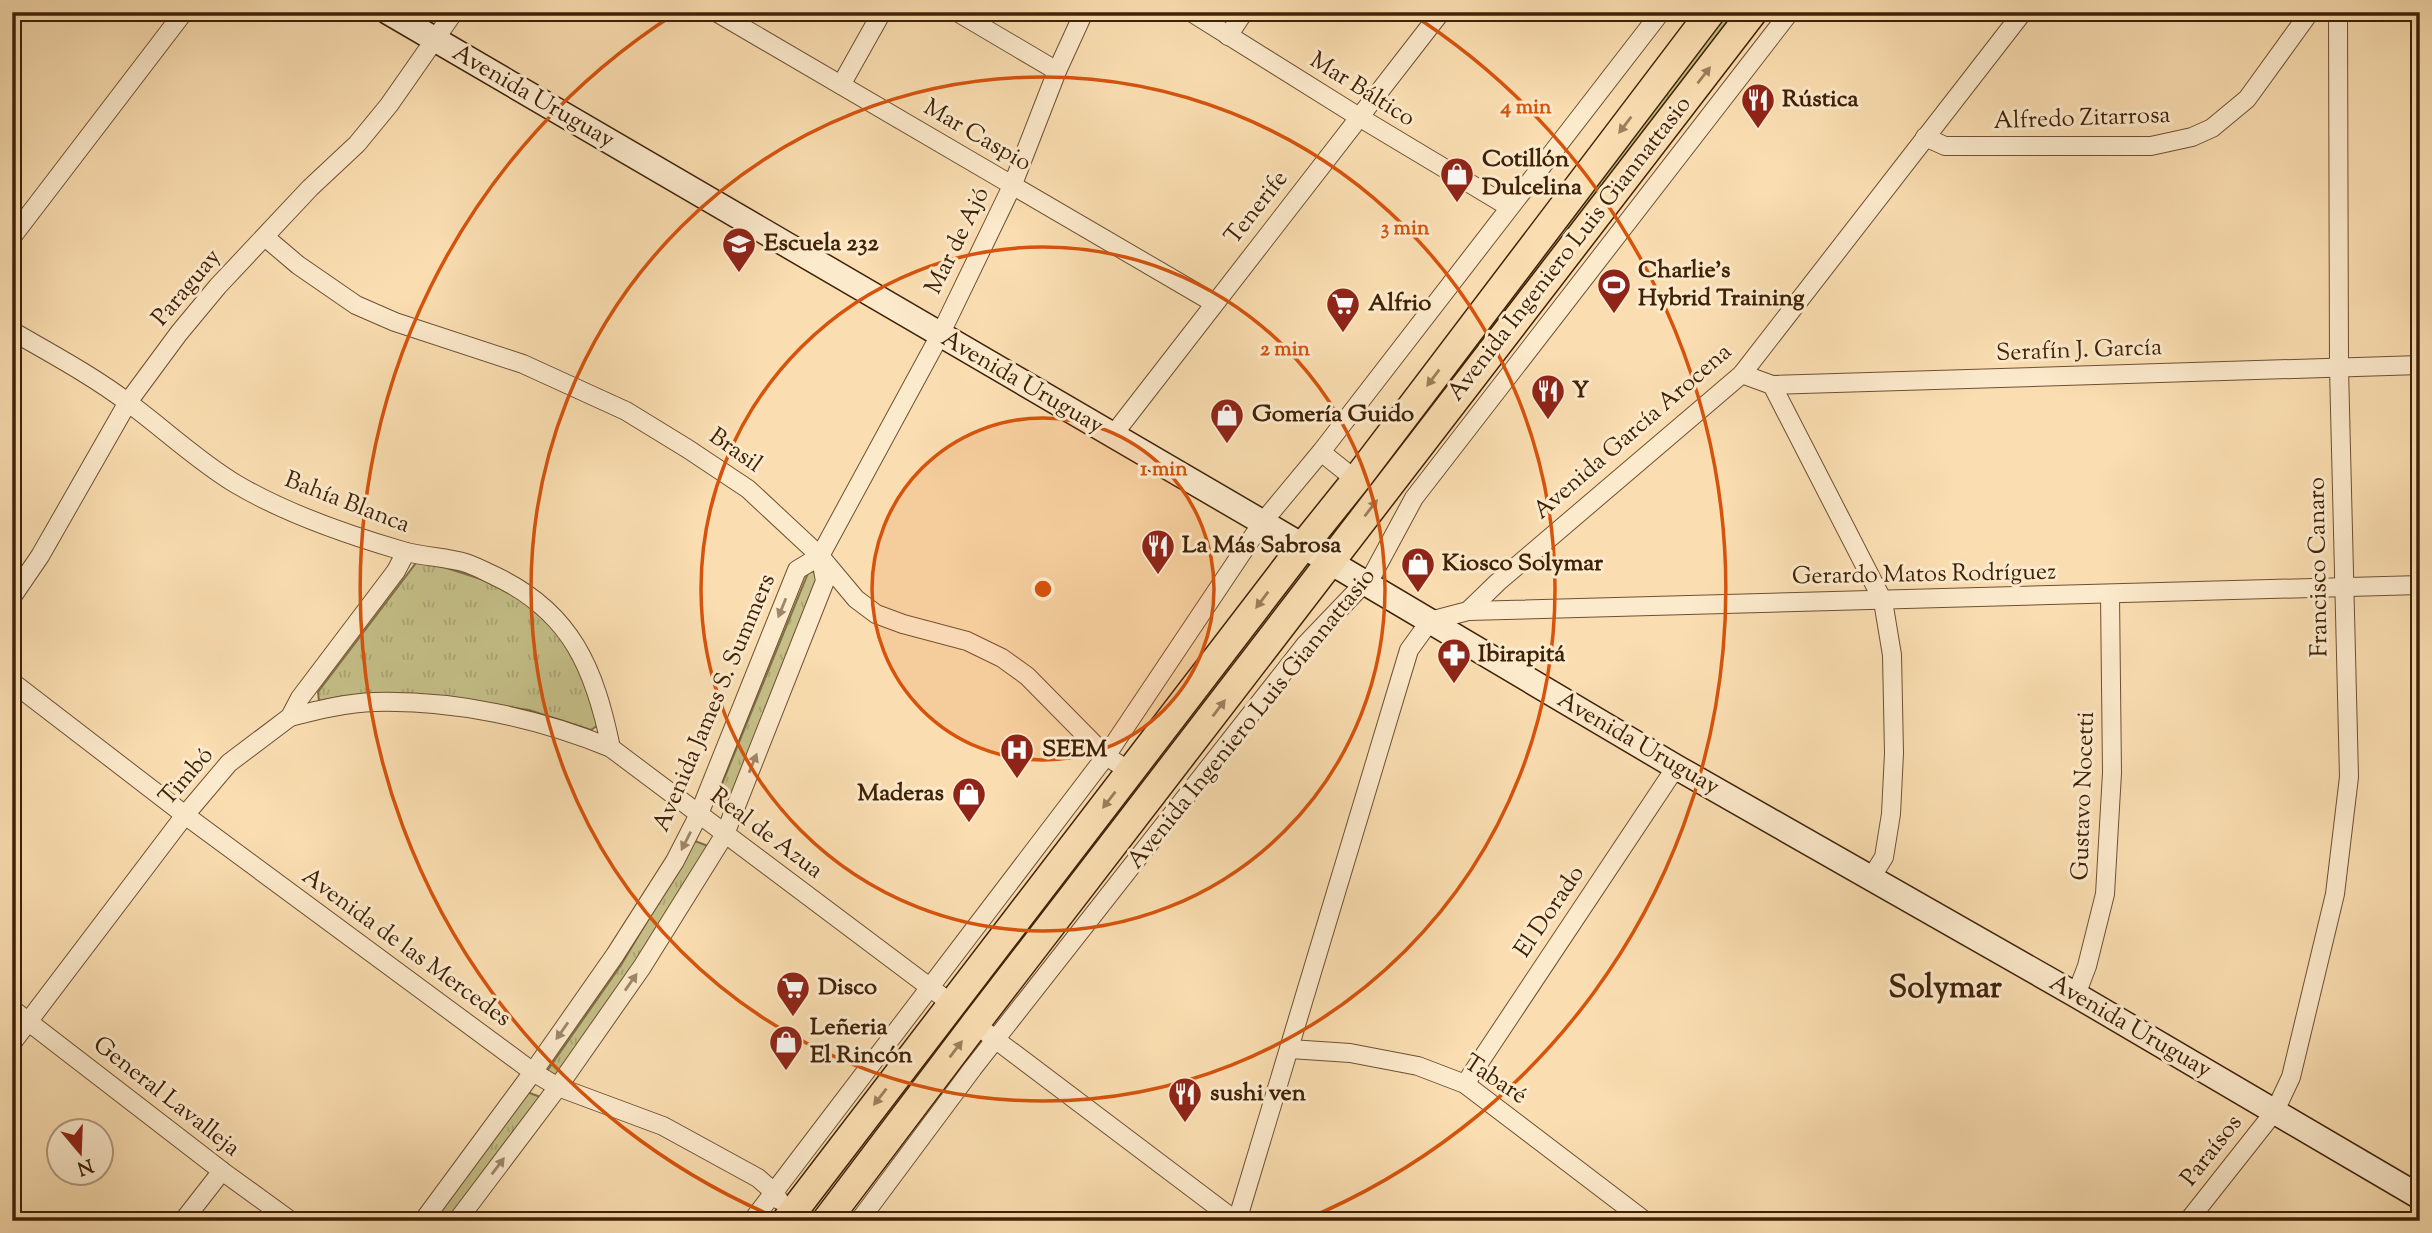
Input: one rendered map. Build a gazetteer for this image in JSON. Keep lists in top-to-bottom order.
{
  "streets": {
    "main road": ["Avenida Ingeniero Luis Giannattasio"],
    "street": [
      "Mar Báltico",
      "Avenida Uruguay",
      "Alfredo Zitarrosa",
      "Mar Caspio",
      "Tenerife",
      "Mar de Ajó",
      "Paraguay",
      "Serafín J. García",
      "Avenida García Arocena",
      "Brasil",
      "Bahía Blanca",
      "Francisco Canaro",
      "Gerardo Matos Rodríguez",
      "Avenida James S. Summers",
      "Timbó",
      "Gustavo Nocetti",
      "Real de Azua",
      "El Dorado",
      "Avenida de las Mercedes",
      "Tabaré",
      "General Lavalleja",
      "Paraísos"
    ]
  },
  "crossings": [
    ["Mar Báltico", "Tenerife"],
    ["Avenida Uruguay", "Tenerife"],
    ["Avenida Uruguay", "Mar de Ajó"],
    ["Avenida Uruguay", "Avenida Ingeniero Luis Giannattasio"],
    ["Avenida Uruguay", "Paraguay"],
    ["Avenida Uruguay", "Francisco Canaro"],
    ["Avenida Uruguay", "Gerardo Matos Rodríguez"],
    ["Avenida Uruguay", "Avenida James S. Summers"],
    ["Avenida Uruguay", "Gustavo Nocetti"],
    ["Avenida Uruguay", "El Dorado"],
    ["Avenida Uruguay", "Paraísos"],
    ["Alfredo Zitarrosa", "Avenida García Arocena"],
    ["Mar Caspio", "Tenerife"],
    ["Mar Caspio", "Mar de Ajó"],
    ["Mar de Ajó", "Avenida James S. Summers"],
    ["Avenida Ingeniero Luis Giannattasio", "Brasil"],
    ["Avenida Ingeniero Luis Giannattasio", "Real de Azua"],
    ["Avenida Ingeniero Luis Giannattasio", "Avenida de las Mercedes"],
    ["Paraguay", "Brasil"],
    ["Paraguay", "Bahía Blanca"],
    ["Serafín J. García", "Avenida García Arocena"],
    ["Serafín J. García", "Francisco Canaro"],
    ["Avenida García Arocena", "Gerardo Matos Rodríguez"],
    ["Brasil", "Avenida James S. Summers"],
    ["Bahía Blanca", "Timbó"],
    ["Bahía Blanca", "Real de Azua"],
    ["Francisco Canaro", "Gerardo Matos Rodríguez"],
    ["Francisco Canaro", "Paraísos"],
    ["Gerardo Matos Rodríguez", "Gustavo Nocetti"],
    ["Avenida James S. Summers", "Real de Azua"],
    ["Avenida James S. Summers", "Avenida de las Mercedes"],
    ["Timbó", "Real de Azua"],
    ["Timbó", "Avenida de las Mercedes"],
    ["Timbó", "General Lavalleja"],
    ["El Dorado", "Tabaré"]
  ],
  "districts": ["Solymar"],
  "places": {
    "restaurant": [
      "Rústica",
      "Y",
      "La Más Sabrosa",
      "sushi ven"
    ],
    "shop": [
      "Cotillón Dulcelina",
      "Gomería Guido",
      "Kiosco Solymar",
      "Maderas",
      "Leñeria El Rincón"
    ],
    "school or university": ["Escuela 232"],
    "sports": ["Charlie's Hybrid Training"],
    "supermarket": ["Alfrio", "Disco"],
    "pharmacy": ["Ibirapitá"],
    "hospital": ["SEEM"]
  },
  "north": "bottom",
  "rings": [
    "4 min",
    "3 min",
    "2 min",
    "1 min"
  ]
}
